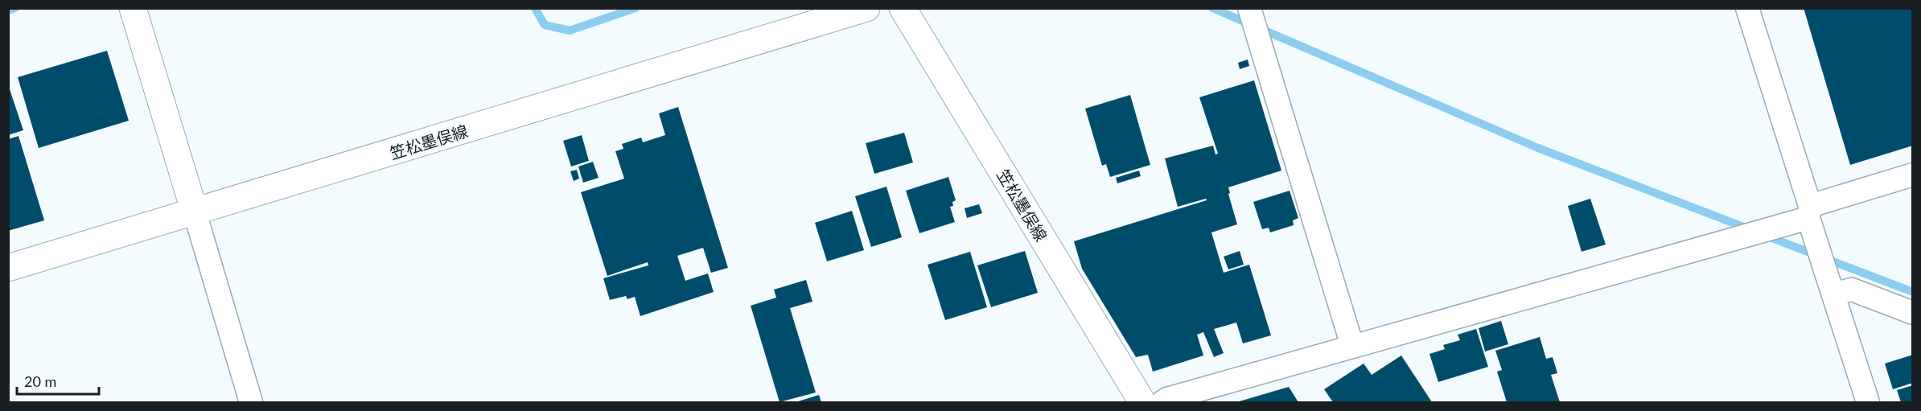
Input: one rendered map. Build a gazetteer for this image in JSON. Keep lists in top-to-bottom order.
{
  "streets": {
    "main road": ["笠松墨俣線"]
  },
  "scale_bar": "20 m"
}
